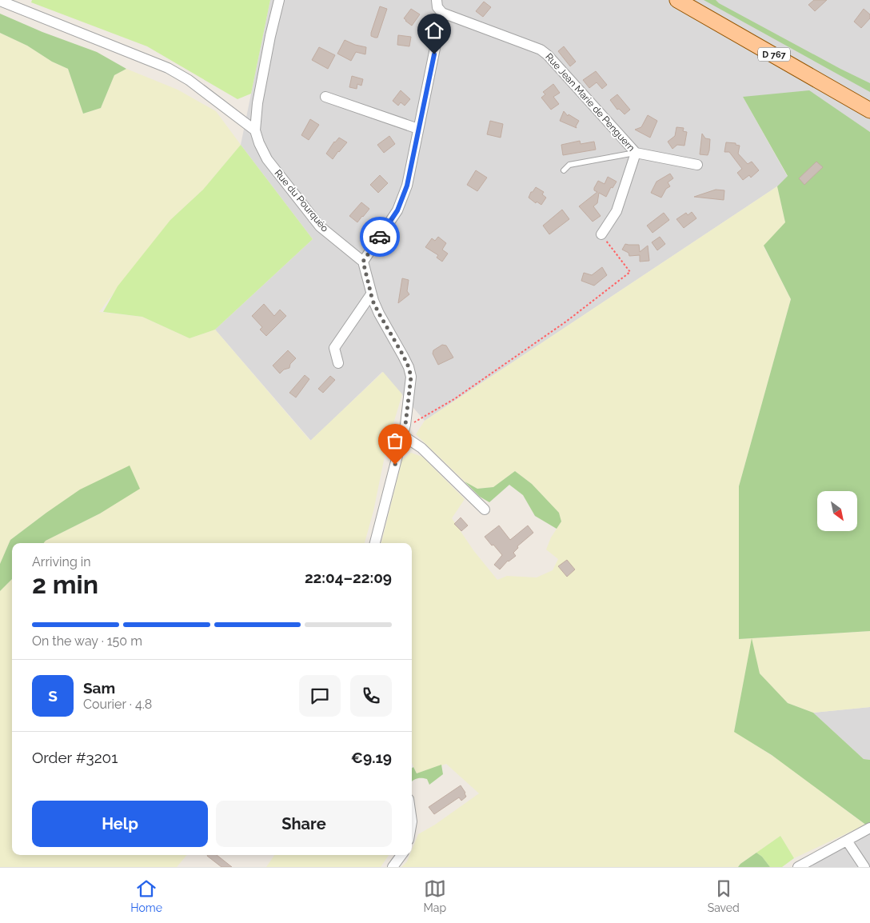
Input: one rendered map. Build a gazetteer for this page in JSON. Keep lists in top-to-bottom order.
{
  "streets": {
    "main road": ["D 767"],
    "street": ["Rue Jean Marie de Penguern", "Rue du Pourquéo"]
  },
  "north": "bottom right",
  "page": {
    "heading": ["2 min", "Arriving in", "22:04–22:09"],
    "panel": [
      "Sam",
      "Courier · 4.8",
      "Order #3201",
      "€9.19"
    ],
    "bar": "On the way · 150 m",
    "round": "S",
    "buttons": ["Help", "Share"],
    "tabs": ["Home", "Map", "Saved"]
  }
}
